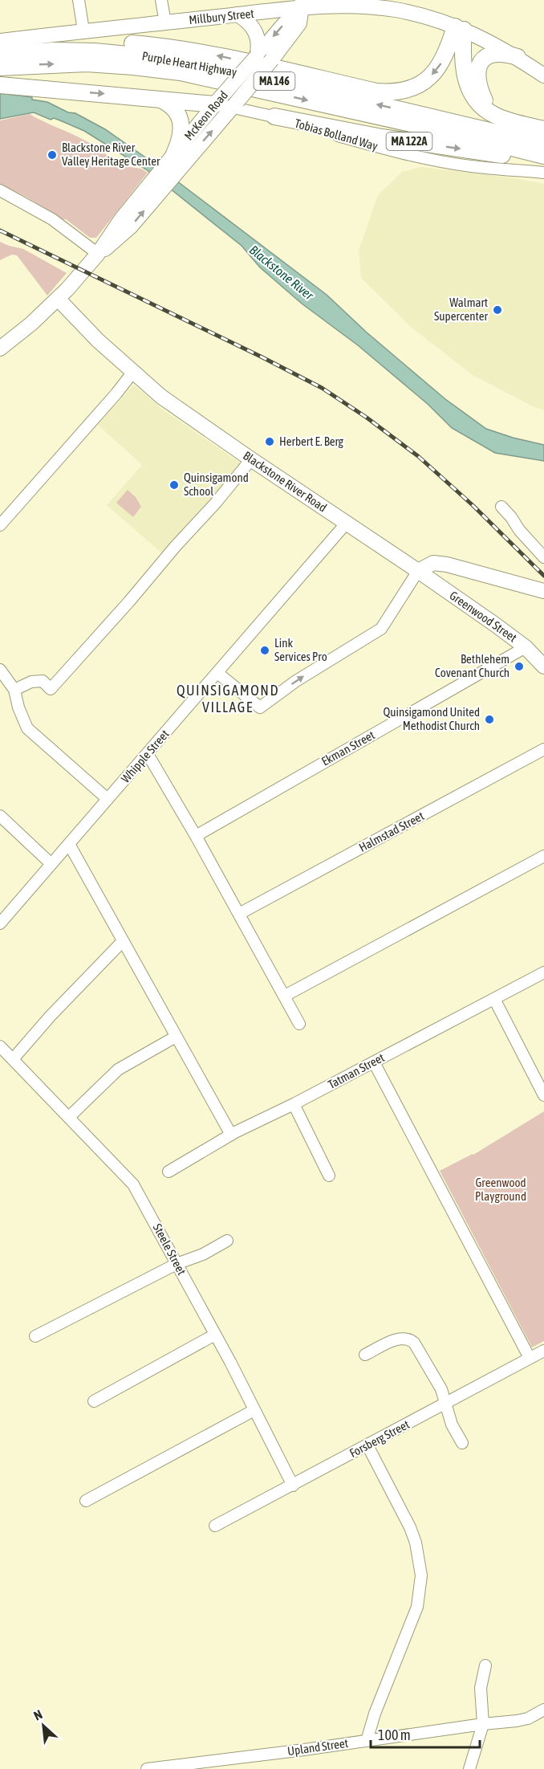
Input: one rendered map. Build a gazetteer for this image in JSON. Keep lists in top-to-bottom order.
{
  "streets": {
    "highway": ["Purple Heart Highway", "MA 146", "MA 122A"],
    "main road": [
      "Millbury Street",
      "McKeon Road",
      "Blackstone River Road",
      "Greenwood Street"
    ],
    "street": [
      "Tobias Bolland Way",
      "Ekman Street",
      "Whipple Street",
      "Halmstad Street",
      "Tatman Street",
      "Steele Street",
      "Forsberg Street",
      "Upland Street"
    ]
  },
  "crossings": [
    ["Millbury Street", "McKeon Road"],
    ["McKeon Road", "Tobias Bolland Way"],
    ["McKeon Road", "Blackstone River Road"],
    ["Tobias Bolland Way", "MA 122A"],
    ["Blackstone River Road", "Greenwood Street"],
    ["Blackstone River Road", "Whipple Street"],
    ["Greenwood Street", "Ekman Street"],
    ["Steele Street", "Forsberg Street"]
  ],
  "districts": ["QUINSIGAMOND VILLAGE"],
  "water": ["Blackstone River"],
  "parks": ["Greenwood Playground"],
  "places": [
    "Blackstone River Valley Heritage Center",
    "Walmart Supercenter",
    "Herbert E. Berg",
    "Quinsigamond School",
    "Link Services Pro",
    "Bethlehem Covenant Church",
    "Quinsigamond United Methodist Church"
  ],
  "scale_bar": "100 m",
  "north": "top left"
}
